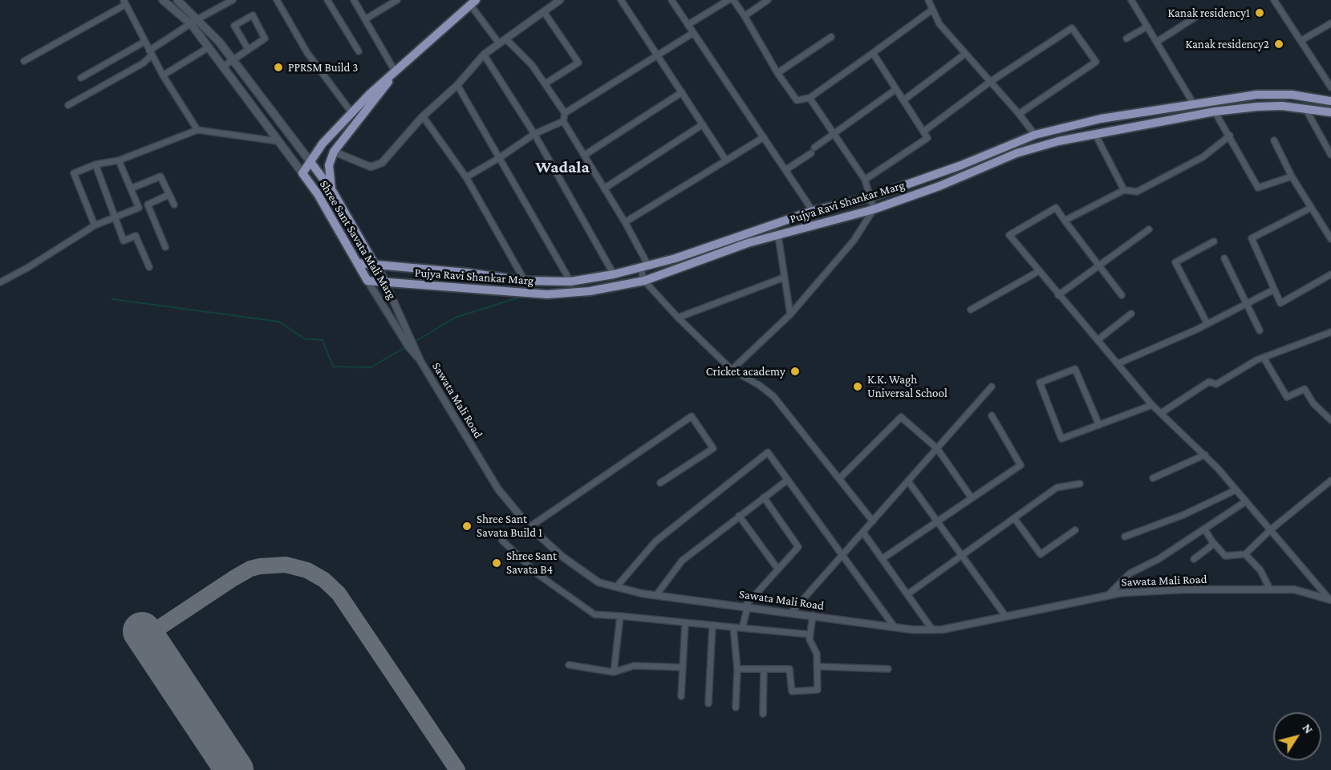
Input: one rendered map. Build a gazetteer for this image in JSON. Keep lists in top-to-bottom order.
{
  "streets": {
    "main road": ["Pujya Ravi Shankar Marg", "Shree Sant Savata Mali Marg"],
    "street": ["Sawata Mali Road"]
  },
  "crossings": [
    ["Pujya Ravi Shankar Marg", "Shree Sant Savata Mali Marg"],
    ["Pujya Ravi Shankar Marg", "Sawata Mali Road"],
    ["Shree Sant Savata Mali Marg", "Sawata Mali Road"]
  ],
  "districts": ["Wadala"],
  "places": [
    "Kanak residency1",
    "Kanak residency2",
    "PPRSM Build 3",
    "Cricket academy",
    "K.K. Wagh Universal School",
    "Shree Sant Savata Build 1",
    "Shree Sant Savata B4"
  ],
  "north": "top right"
}
